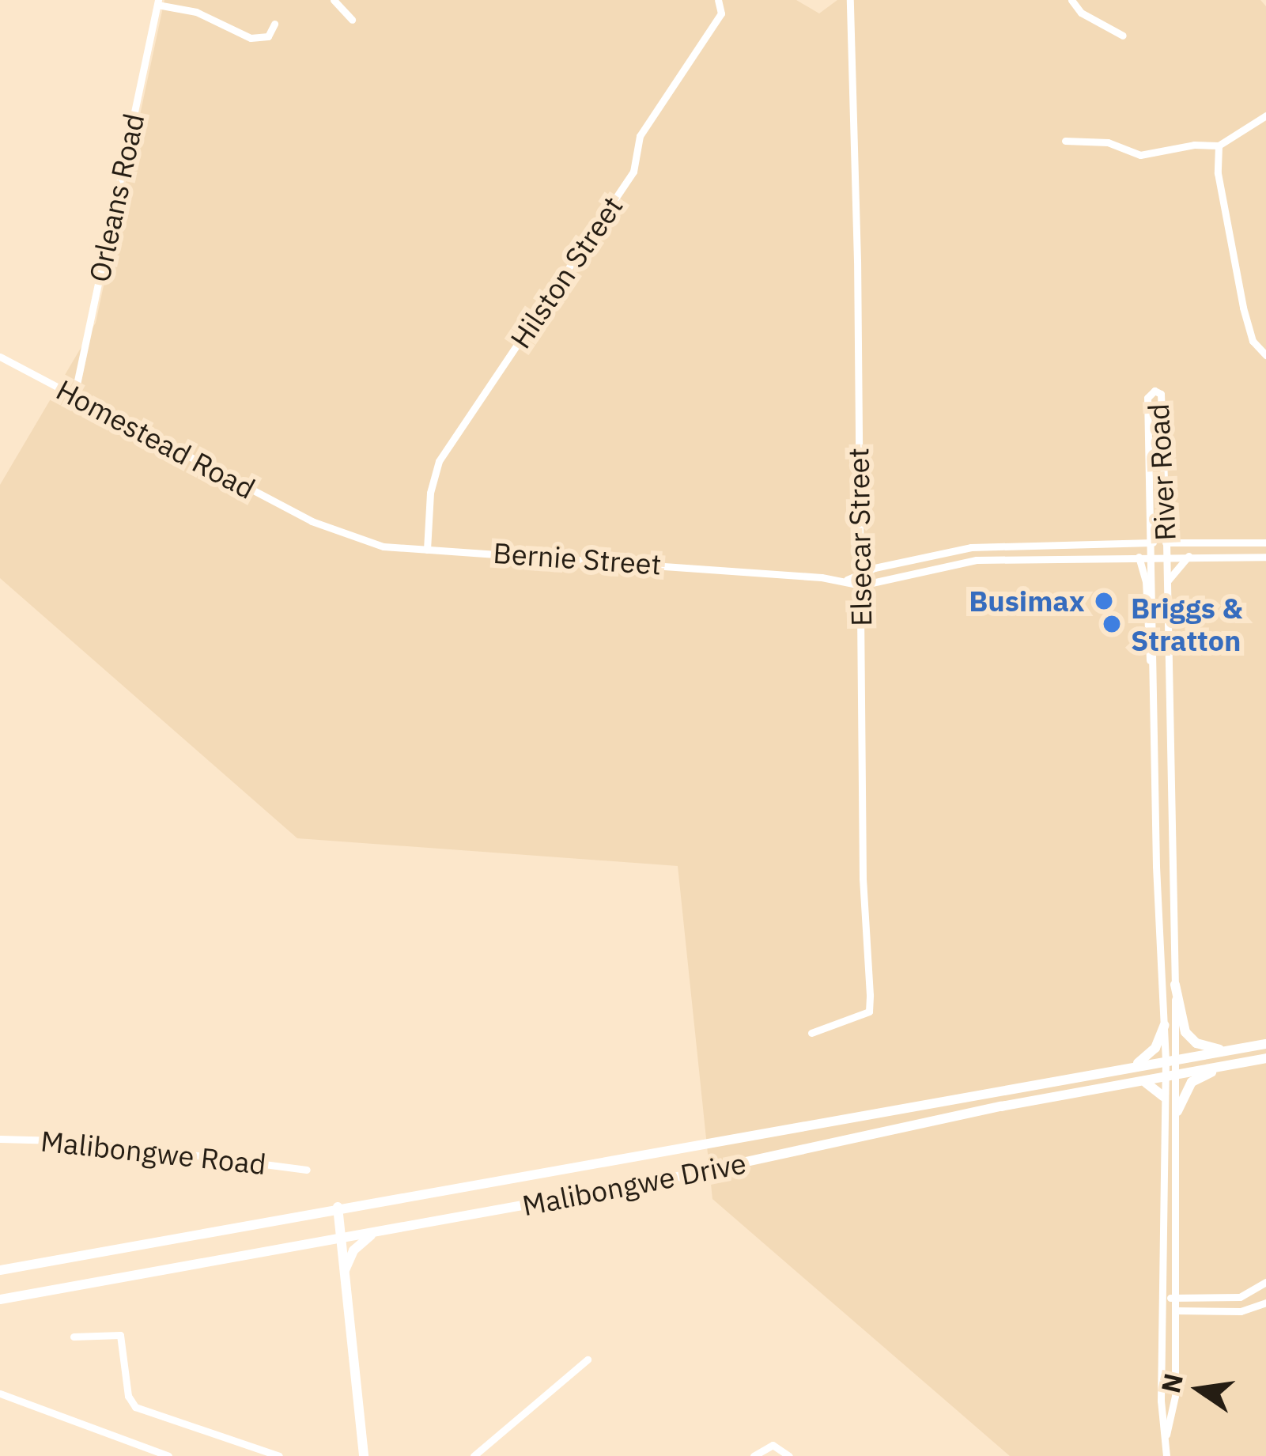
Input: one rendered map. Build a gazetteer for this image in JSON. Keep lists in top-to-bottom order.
{
  "streets": {
    "main road": ["Malibongwe Drive"],
    "street": [
      "Orleans Road",
      "Hilston Street",
      "Homestead Road",
      "River Road",
      "Elsecar Street",
      "Bernie Street",
      "Malibongwe Road"
    ]
  },
  "crossings": [
    ["Orleans Road", "Homestead Road"],
    ["Hilston Street", "Bernie Street"],
    ["Homestead Road", "Bernie Street"],
    ["River Road", "Malibongwe Drive"],
    ["Elsecar Street", "Bernie Street"]
  ],
  "places": ["Busimax", "Briggs & Stratton"],
  "north": "left"
}
